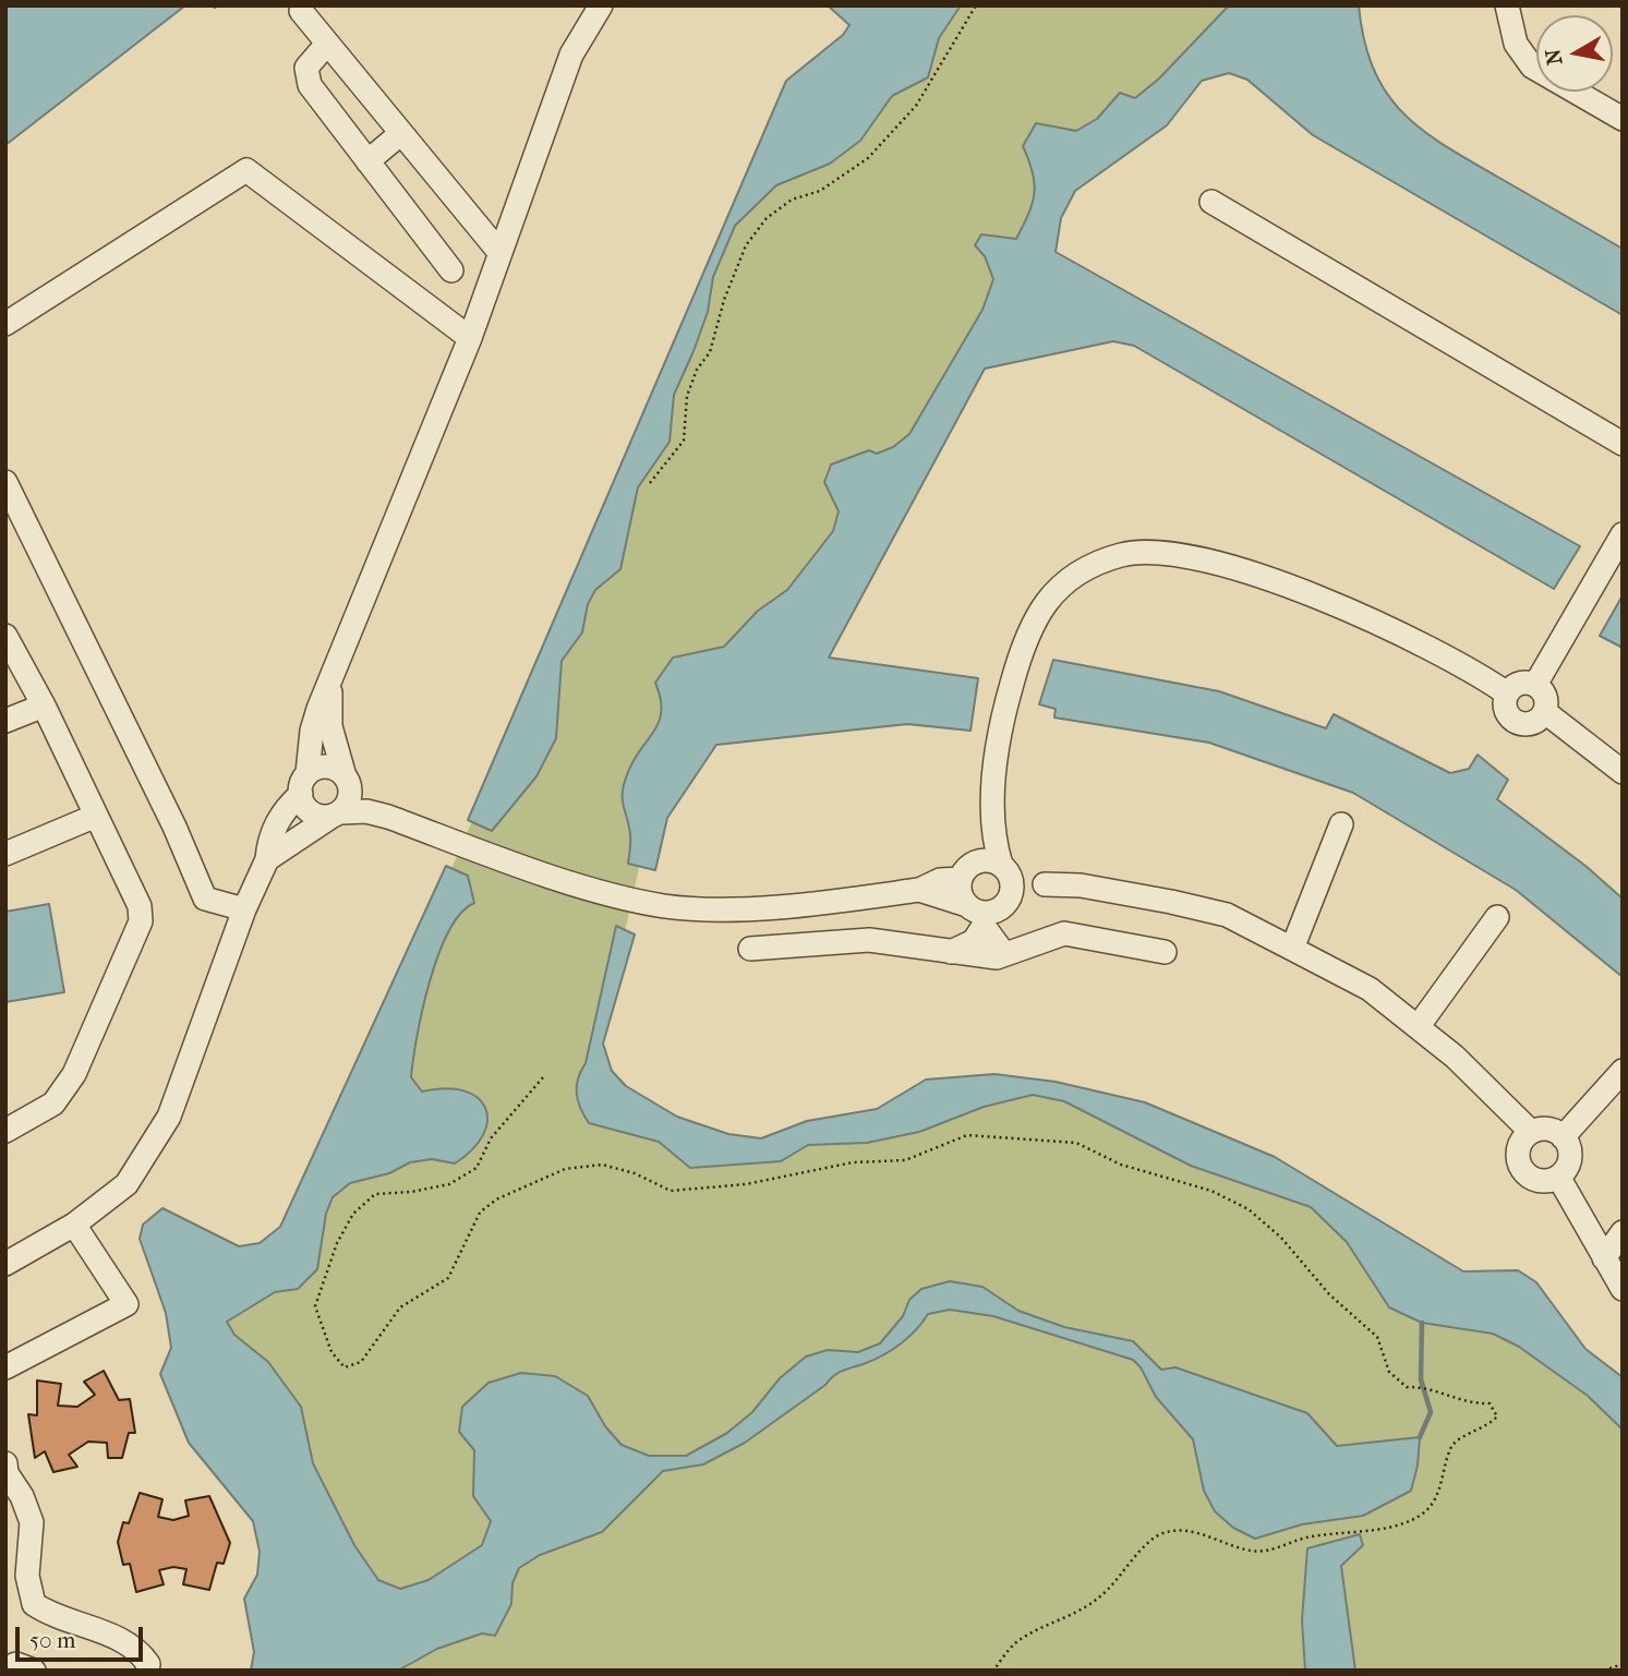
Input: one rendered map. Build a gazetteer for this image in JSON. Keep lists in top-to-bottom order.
{
  "scale_bar": "50 m",
  "north": "left"
}
